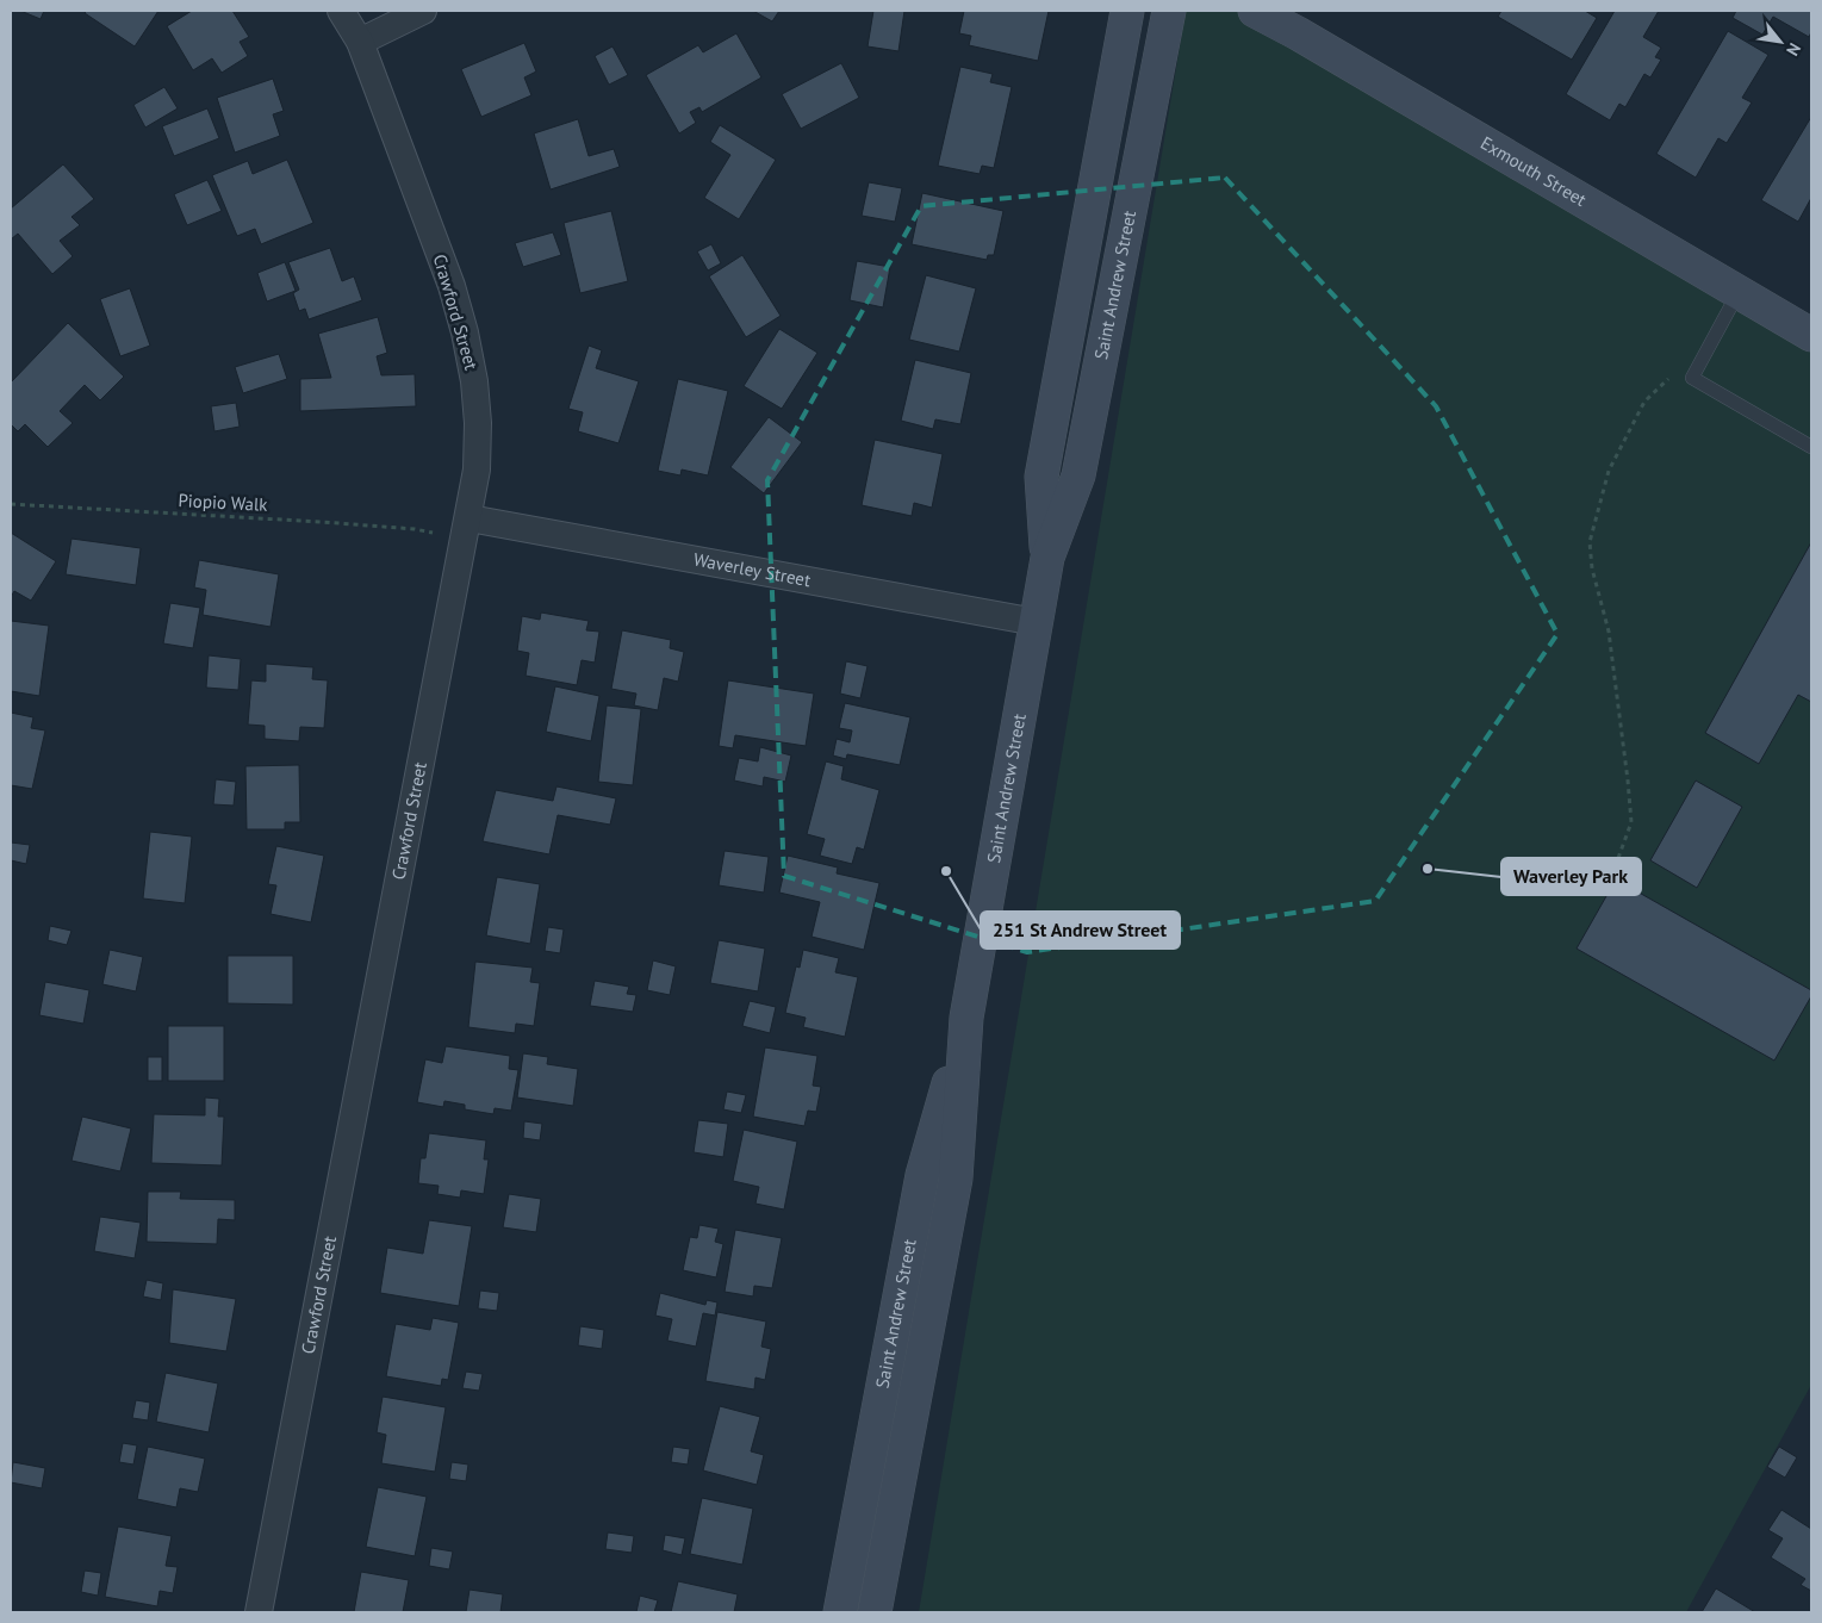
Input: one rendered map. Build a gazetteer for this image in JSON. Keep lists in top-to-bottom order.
{
  "streets": {
    "street": [
      "Exmouth Street",
      "Saint Andrew Street",
      "Crawford Street",
      "Waverley Street"
    ],
    "path": ["Piopio Walk"]
  },
  "crossings": [
    ["Saint Andrew Street", "Waverley Street"],
    ["Crawford Street", "Waverley Street"]
  ],
  "places": ["Waverley Park", "251 St Andrew Street"],
  "north": "bottom right"
}
